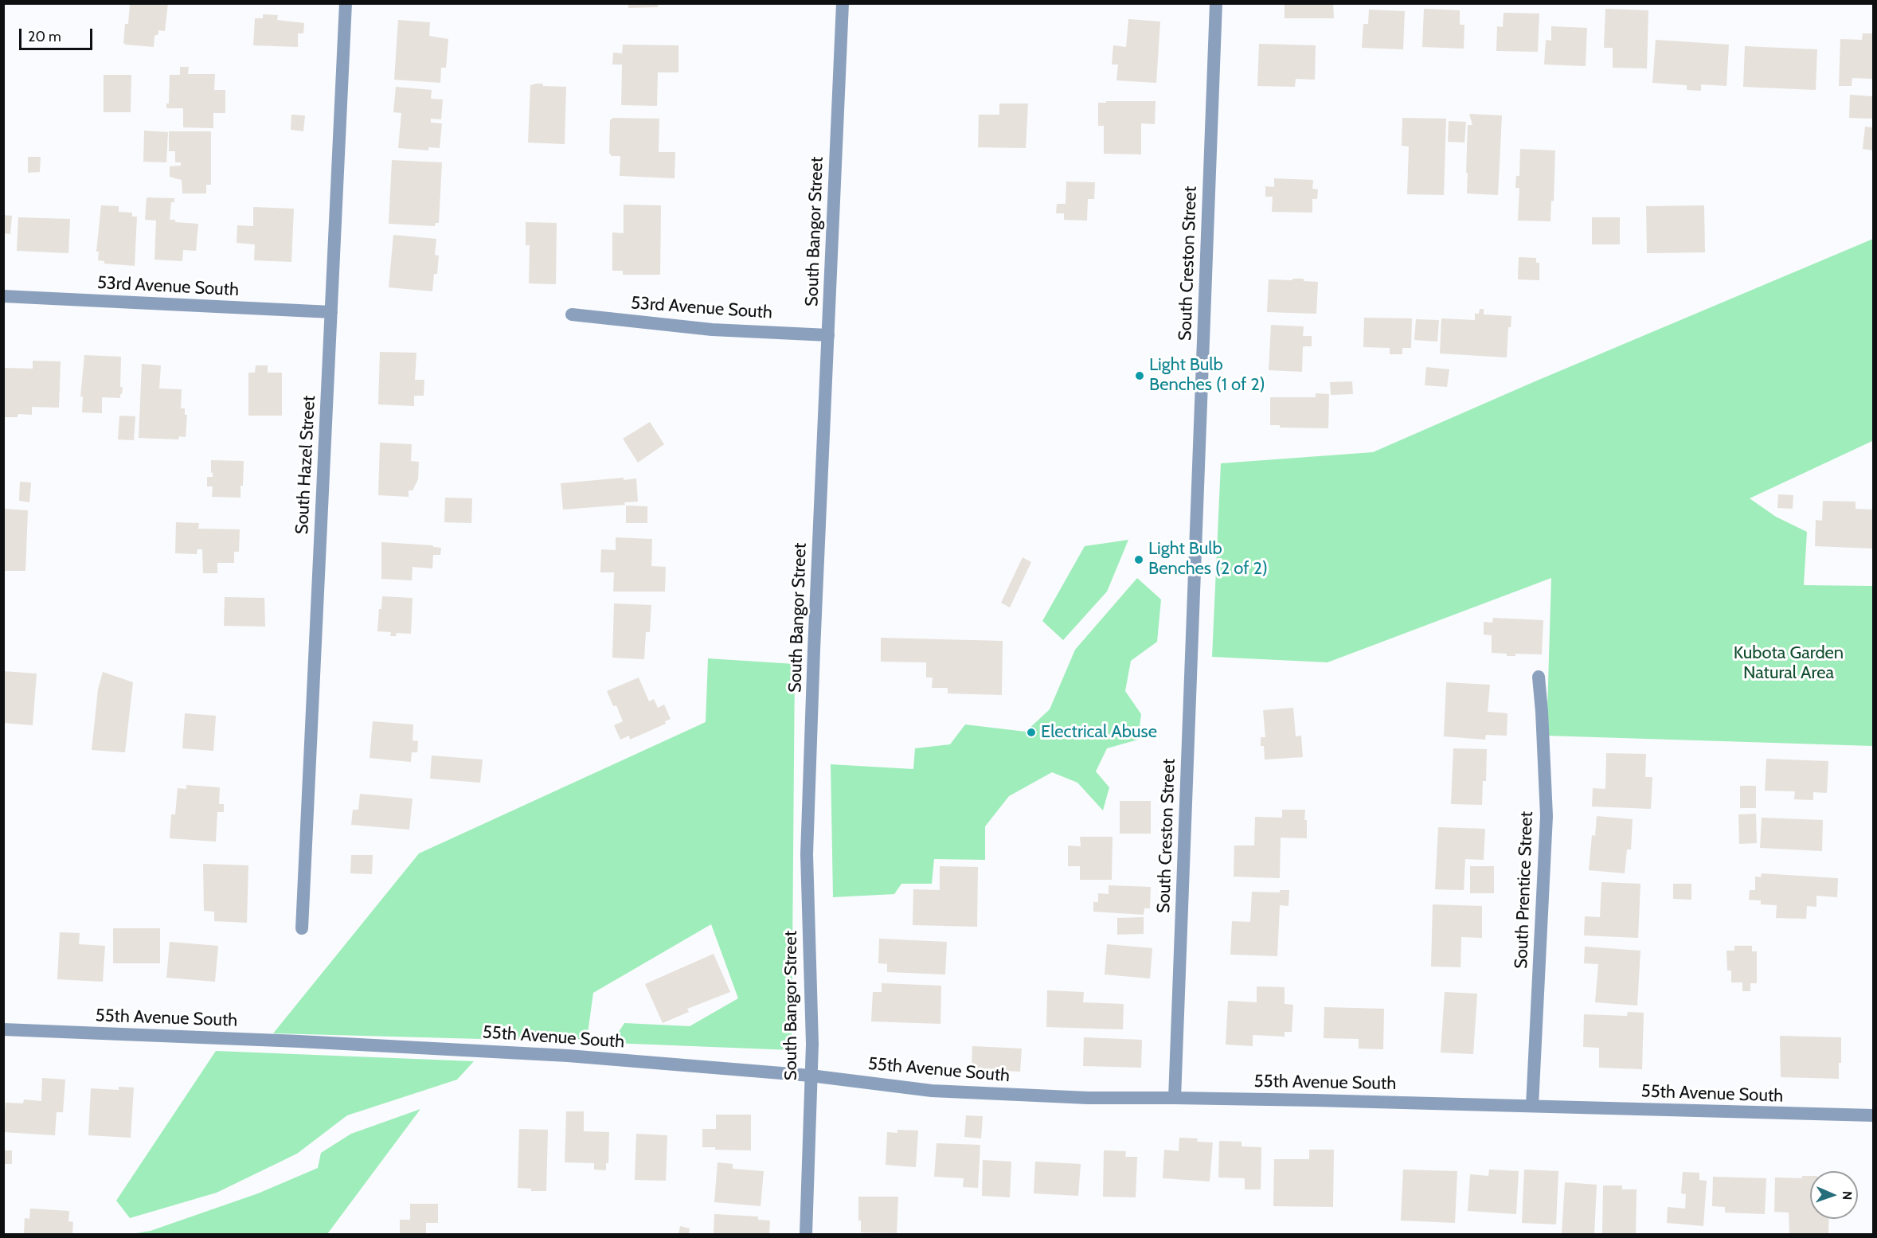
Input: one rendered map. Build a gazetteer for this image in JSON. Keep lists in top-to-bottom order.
{
  "streets": {
    "street": [
      "South Bangor Street",
      "South Creston Street",
      "53rd Avenue South",
      "South Hazel Street",
      "South Prentice Street",
      "55th Avenue South"
    ]
  },
  "crossings": [
    ["South Bangor Street", "53rd Avenue South"],
    ["South Bangor Street", "55th Avenue South"],
    ["South Creston Street", "55th Avenue South"],
    ["53rd Avenue South", "South Hazel Street"],
    ["South Prentice Street", "55th Avenue South"]
  ],
  "parks": ["Kubota Garden Natural Area"],
  "places": ["Light Bulb Benches (1 of 2)", "Light Bulb Benches (2 of 2)", "Electrical Abuse"],
  "scale_bar": "20 m",
  "north": "right"
}
